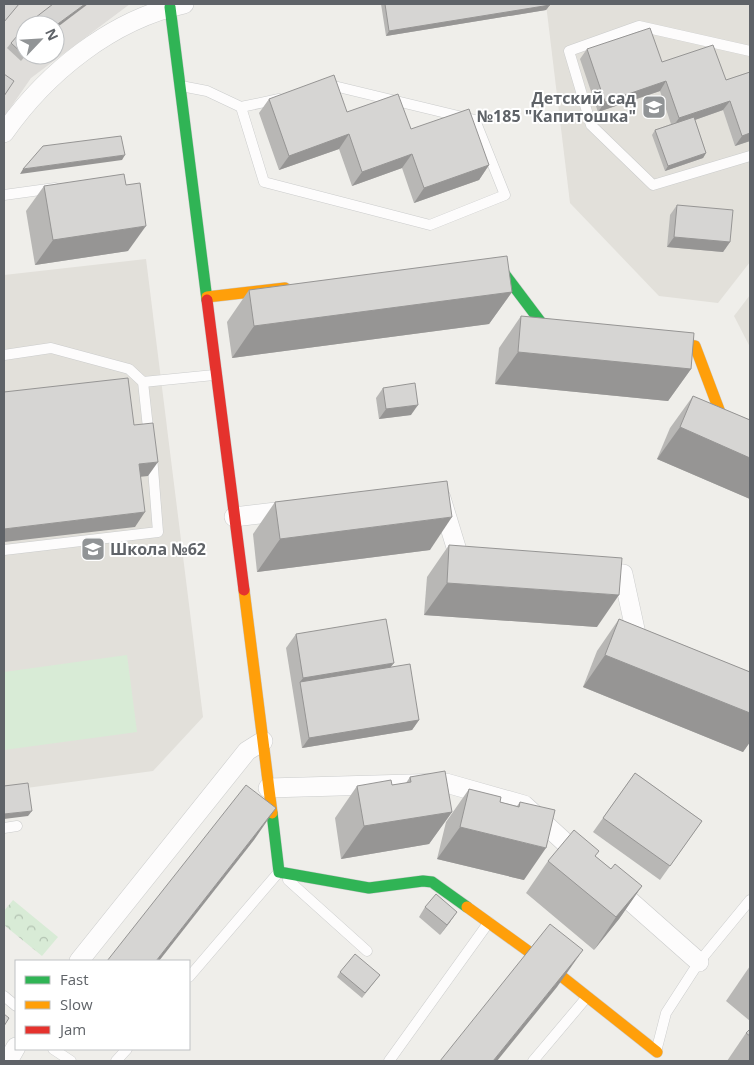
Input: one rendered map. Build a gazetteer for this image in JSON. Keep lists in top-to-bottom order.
{
  "places": {
    "school or university": ["Детский сад №185 \"Капитошка\"", "Школа №62"]
  },
  "legend": ["Fast", "Slow", "Jam"],
  "north": "top right"
}
